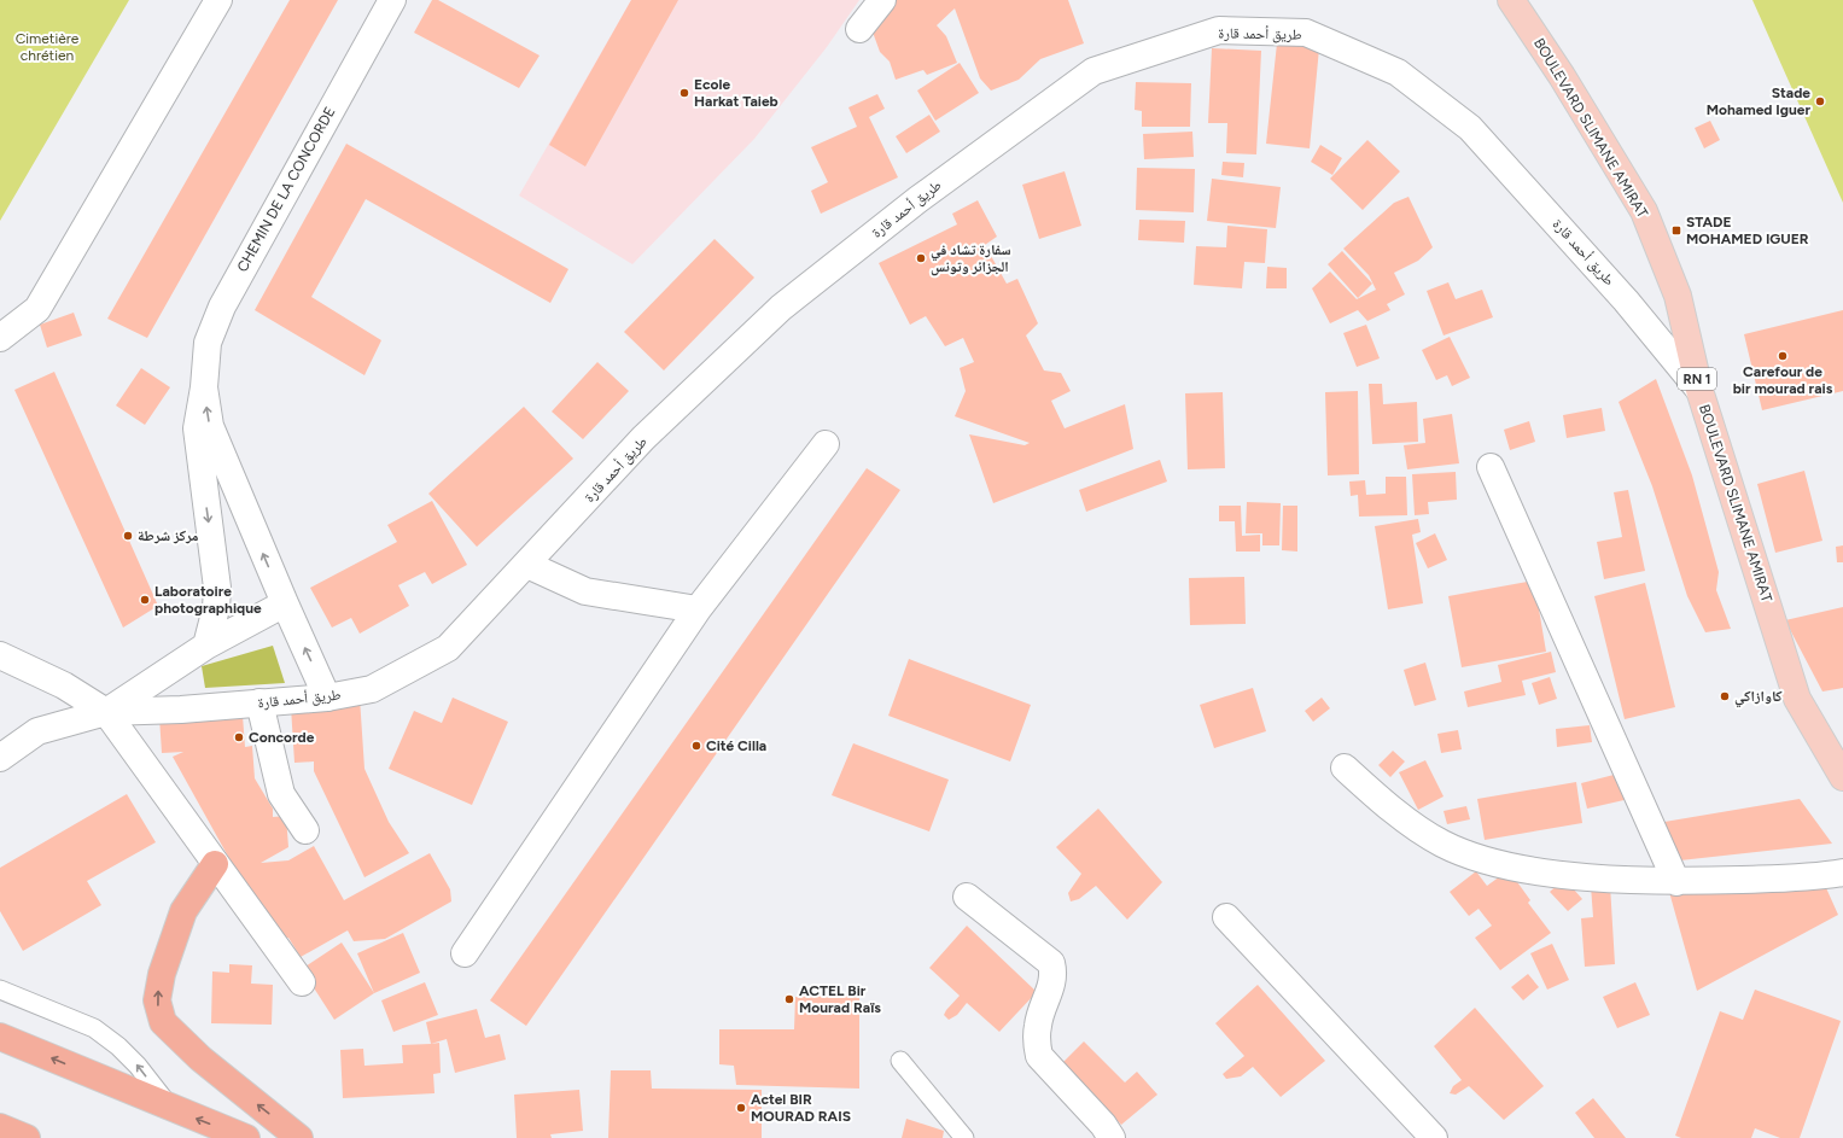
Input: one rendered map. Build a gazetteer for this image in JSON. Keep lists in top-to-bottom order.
{
  "streets": {
    "main road": ["BOULEVARD SLIMANE AMIRAT", "RN 1"],
    "street": ["طريق أحمد قارة", "CHEMIN DE LA CONCORDE"]
  },
  "crossings": [
    ["طريق أحمد قارة", "BOULEVARD SLIMANE AMIRAT"]
  ],
  "parks": ["Cimetière chrétien"],
  "places": {
    "other": [
      "Ecole Harkat Taieb",
      "Stade Mohamed Iguer",
      "سفارة تشاد في الجزائر وتونس",
      "Carefour de bir mourad rais",
      "مركز شرطة",
      "Laboratoire photographique",
      "كاوازاكي",
      "Concorde",
      "Cité Cilla",
      "ACTEL Bir Mourad Raïs",
      "Actel BIR MOURAD RAIS"
    ],
    "transit": ["STADE MOHAMED IGUER"]
  }
}
